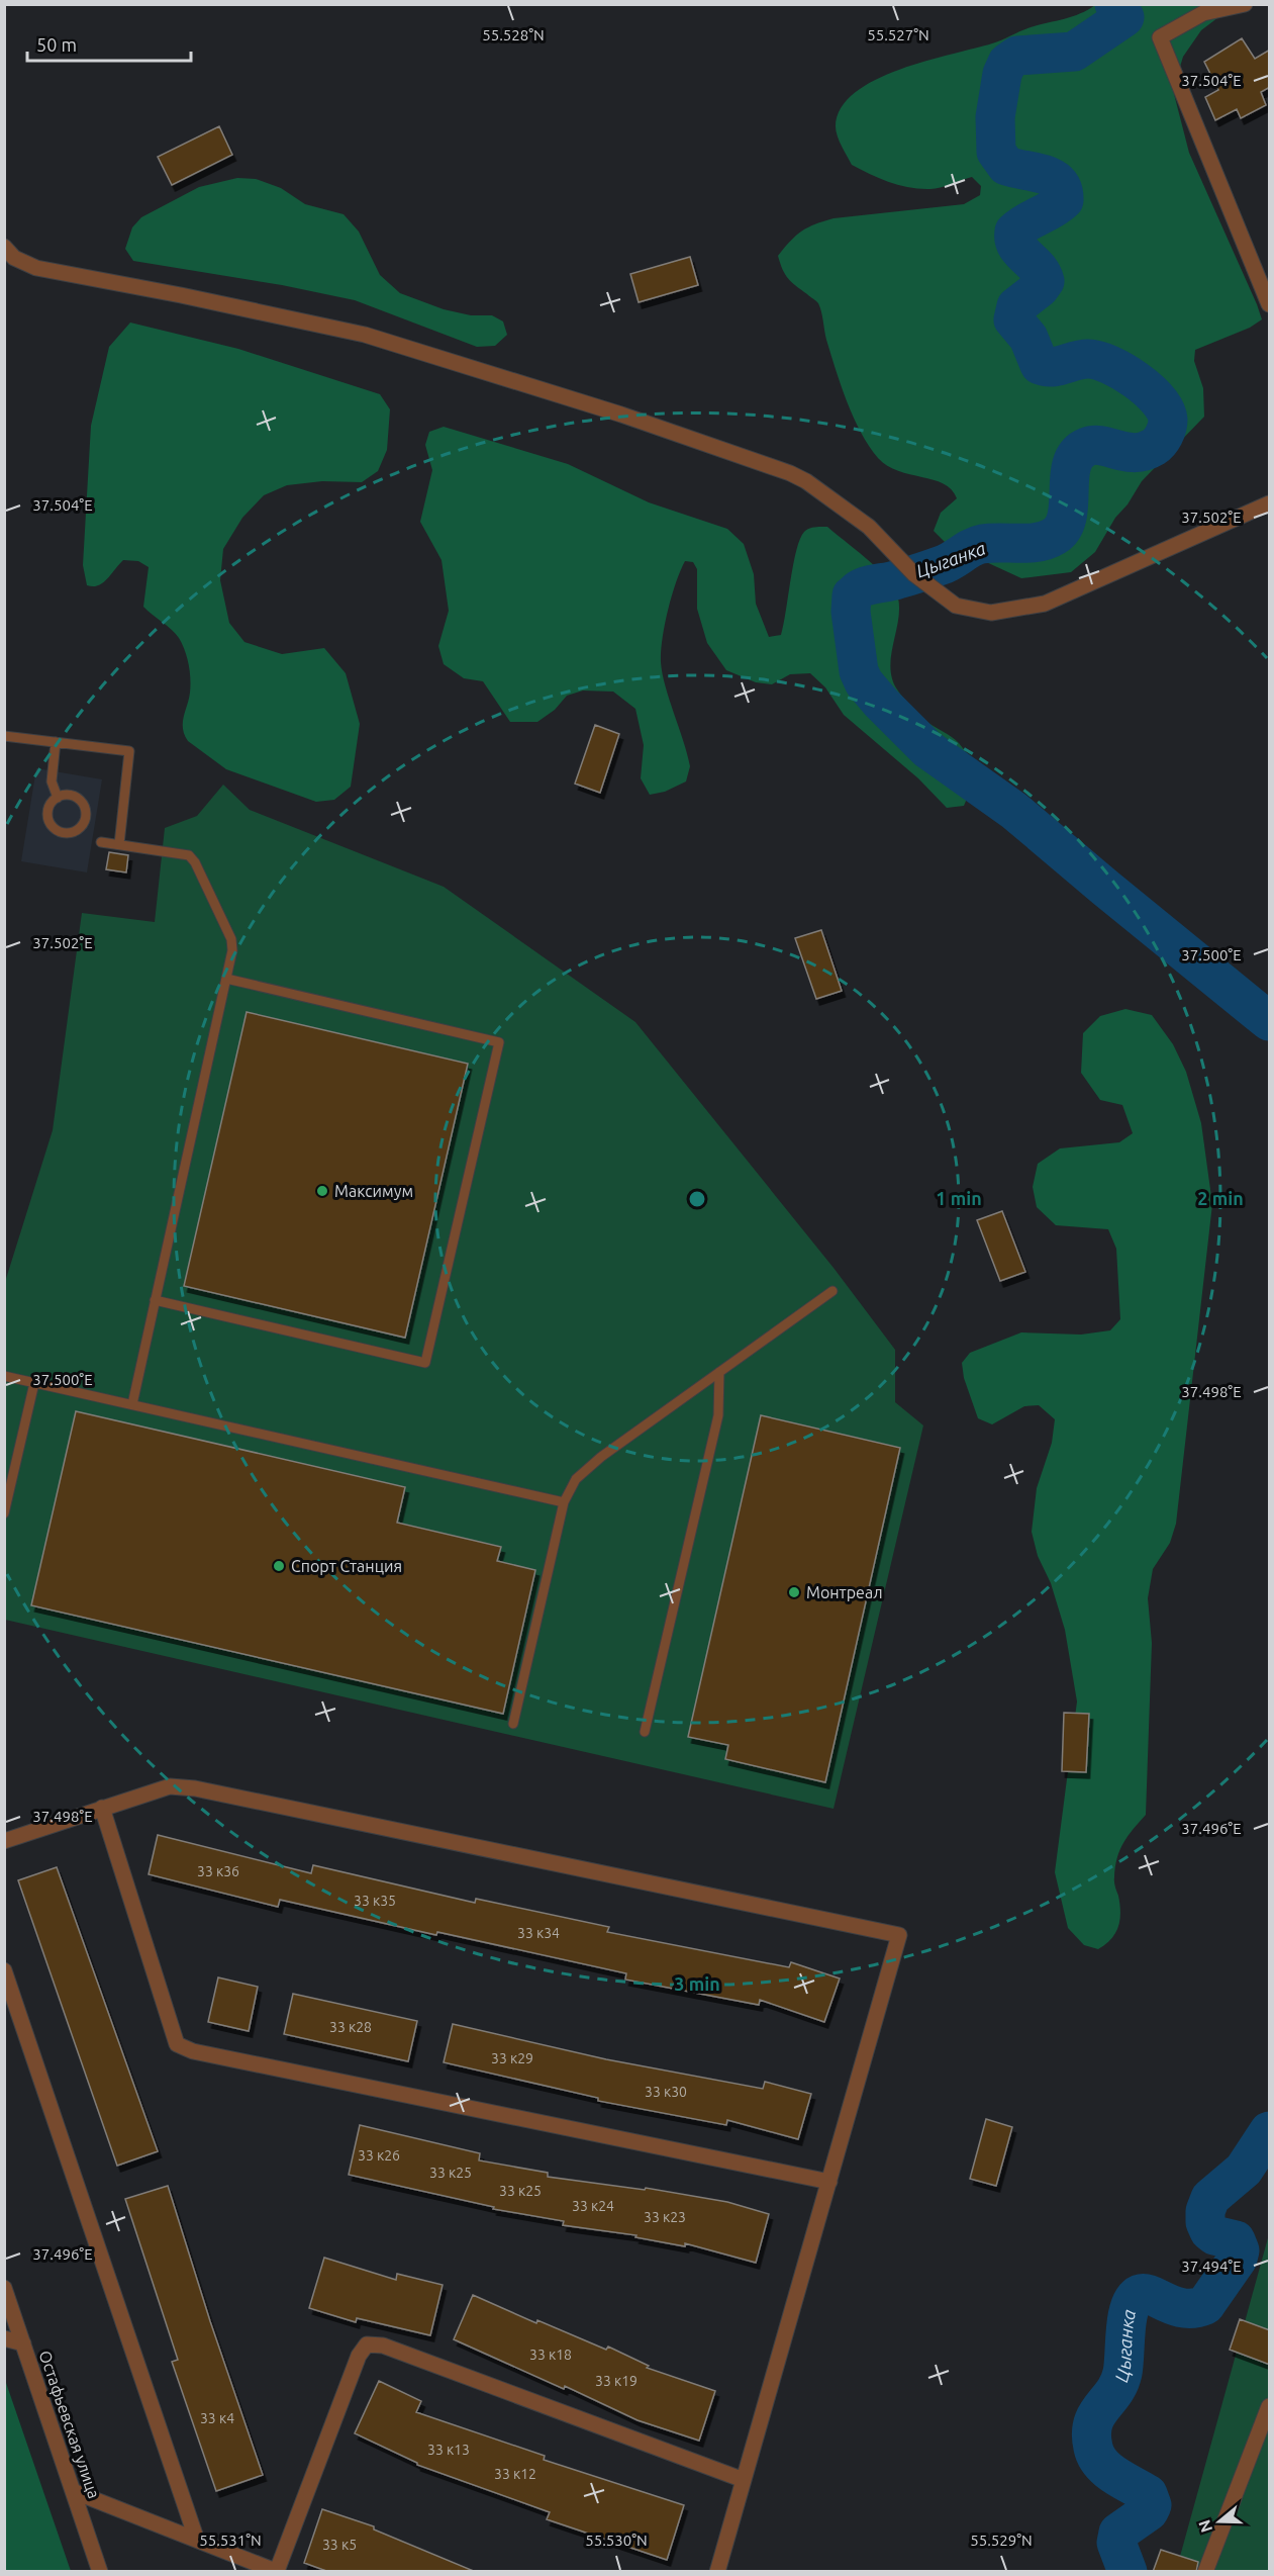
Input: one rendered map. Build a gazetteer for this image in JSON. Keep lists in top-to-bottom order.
{
  "streets": {
    "street": ["Остафьевская улица"]
  },
  "water": ["Цыганка"],
  "places": ["Максимум", "Спорт Станция", "Монтреал"],
  "house_numbers": [
    "33 к36",
    "33 к35",
    "33 к34",
    "33 к28",
    "33 к29",
    "33 к30",
    "33 к26",
    "33 к25",
    "33 к25",
    "33 к24",
    "33 к23",
    "33 к18",
    "33 к19",
    "33 к4",
    "33 к13",
    "33 к12",
    "33 к5"
  ],
  "scale_bar": "50 m",
  "north": "left",
  "coordinates": [
    "55.528°N",
    "55.527°N",
    "37.504°E",
    "37.502°E",
    "37.500°E",
    "37.498°E",
    "37.496°E",
    "37.494°E",
    "55.531°N",
    "55.530°N",
    "55.529°N"
  ],
  "rings": ["1 min", "2 min", "3 min"]
}
